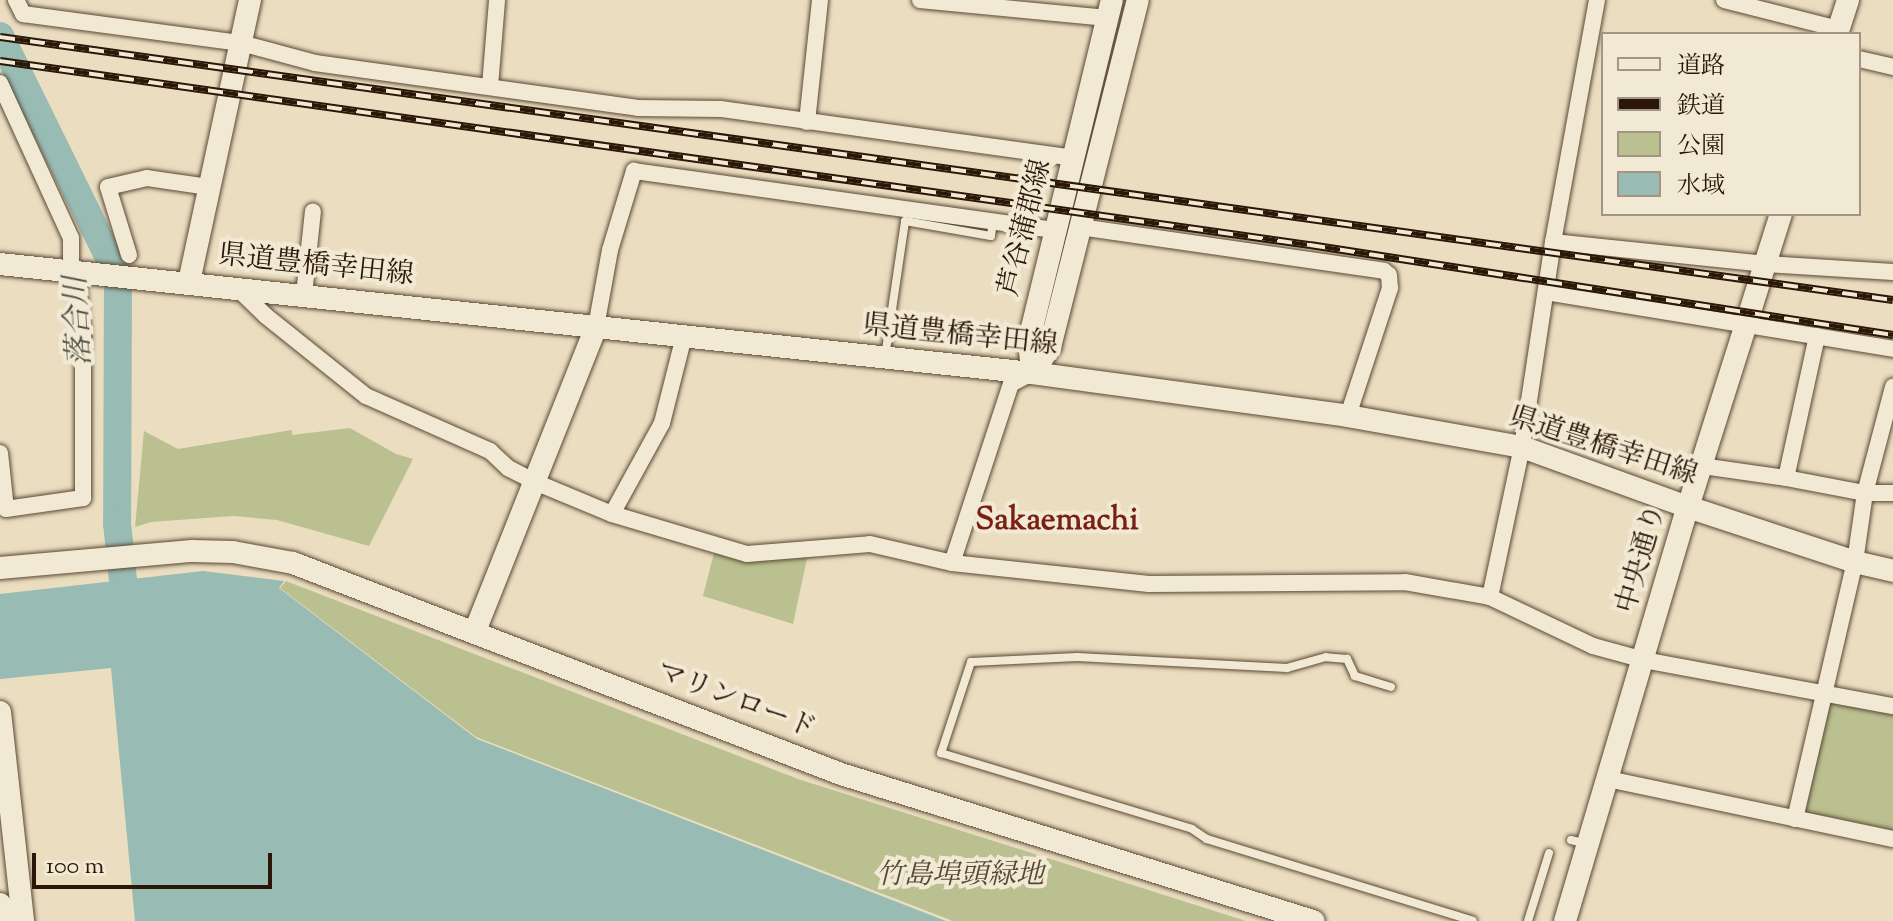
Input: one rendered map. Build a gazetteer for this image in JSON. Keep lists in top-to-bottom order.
{
  "streets": {
    "street": [
      "芦谷蒲郡線",
      "県道豊橋幸田線",
      "中央通り",
      "マリンロード"
    ]
  },
  "crossings": [
    ["芦谷蒲郡線", "県道豊橋幸田線"],
    ["県道豊橋幸田線", "中央通り"]
  ],
  "districts": ["Sakaemachi"],
  "water": ["落合川"],
  "parks": ["竹島埠頭緑地"],
  "legend": [
    "道路",
    "鉄道",
    "公園",
    "水域"
  ],
  "scale_bar": "100 m"
}
